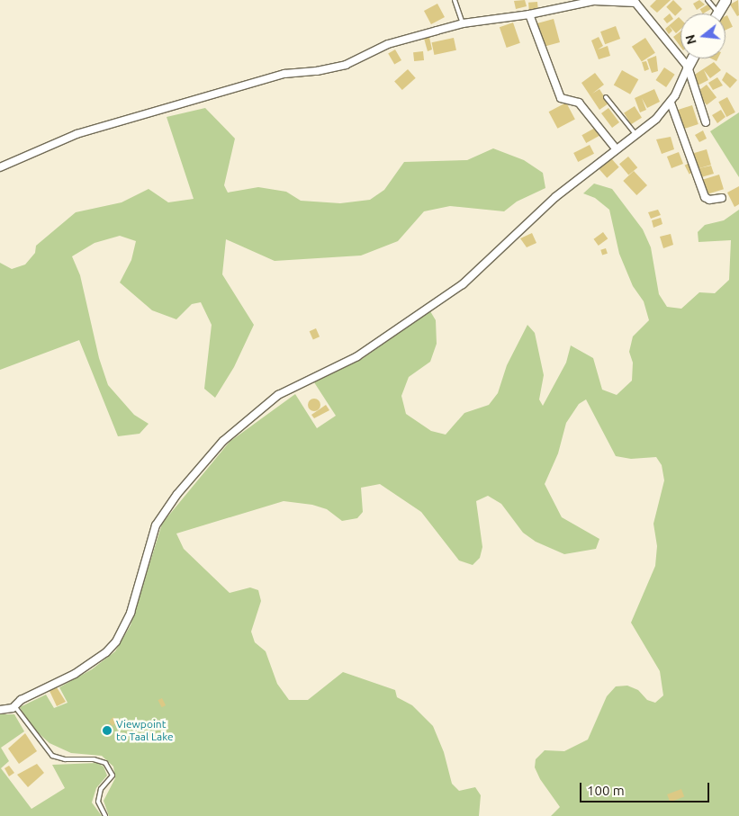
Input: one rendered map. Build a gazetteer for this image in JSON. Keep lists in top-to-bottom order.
{
  "places": ["Viewpoint to Taal Lake"],
  "scale_bar": "100 m",
  "north": "left"
}
